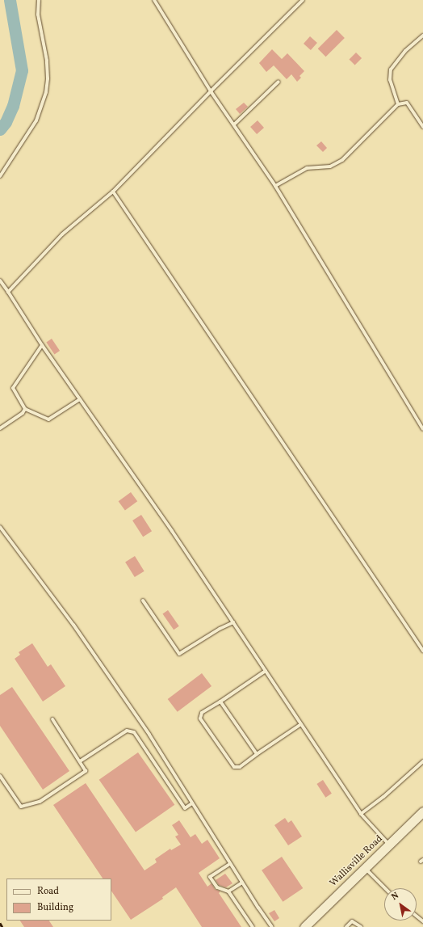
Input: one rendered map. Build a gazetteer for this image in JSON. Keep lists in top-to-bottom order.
{
  "streets": {
    "main road": ["Wallisville Road"]
  },
  "legend": ["Road", "Building"],
  "north": "top left"
}
